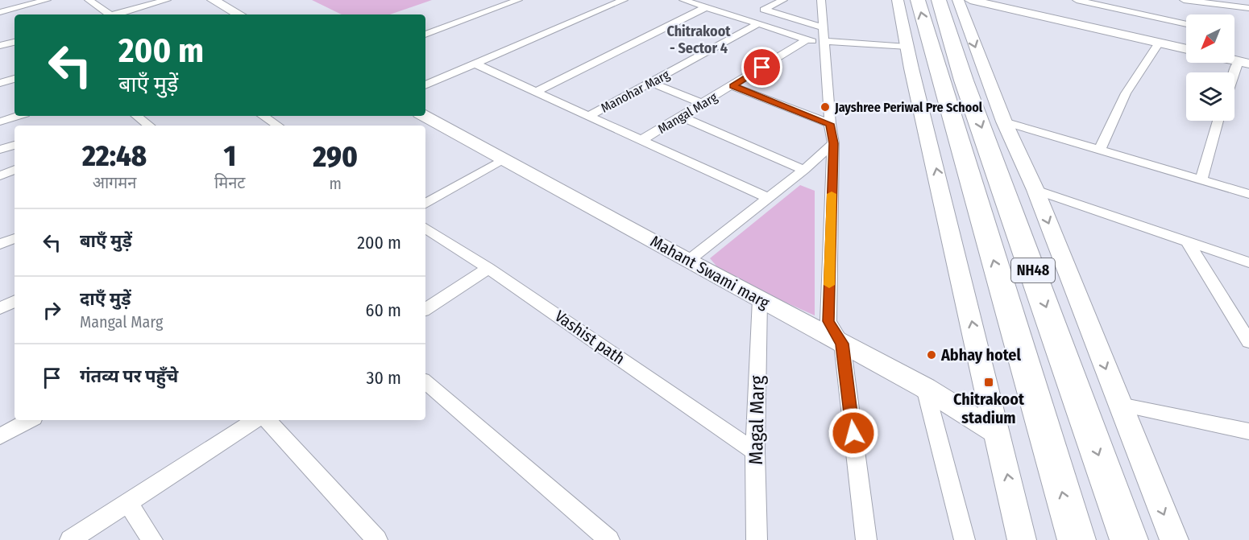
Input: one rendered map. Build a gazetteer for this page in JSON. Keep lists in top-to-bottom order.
{
  "streets": {
    "highway": ["NH48"],
    "street": [
      "Manohar Marg",
      "Mangal Marg",
      "Mahant Swami marg",
      "Vashist path",
      "Magal Marg"
    ]
  },
  "crossings": [
    ["Mahant Swami marg", "Magal Marg"],
    ["Vashist path", "Magal Marg"]
  ],
  "districts": ["Chitrakoot - Sector 4"],
  "places": {
    "other": ["Jayshree Periwal Pre School", "Abhay hotel"],
    "transit": ["Chitrakoot stadium"]
  },
  "north": "bottom left",
  "page": {
    "turn": ["200 m", "बाएँ मुड़ें"],
    "eta": [
      "22:48",
      "आगमन",
      "1",
      "मिनट",
      "290",
      "m"
    ],
    "list": [
      {
        "name": "बाएँ मुड़ें",
        "value": "200 m"
      },
      {
        "name": "दाएँ मुड़ें",
        "note": "Mangal Marg",
        "value": "60 m"
      },
      {
        "name": "गंतव्य पर पहुँचे",
        "value": "30 m"
      }
    ]
  }
}
